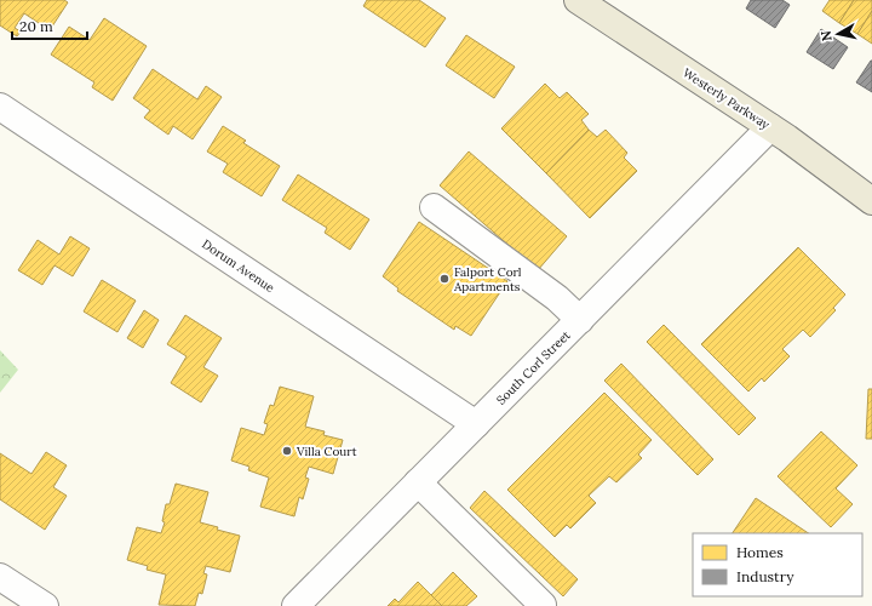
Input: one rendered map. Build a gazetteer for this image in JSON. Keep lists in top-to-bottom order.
{
  "streets": {
    "main road": ["Westerly Parkway"],
    "street": ["Dorum Avenue", "South Corl Street"]
  },
  "crossings": [
    ["Westerly Parkway", "South Corl Street"],
    ["Dorum Avenue", "South Corl Street"]
  ],
  "places": ["Falport Corl Apartments", "Villa Court"],
  "legend": ["Homes", "Industry"],
  "scale_bar": "20 m",
  "north": "left"
}
